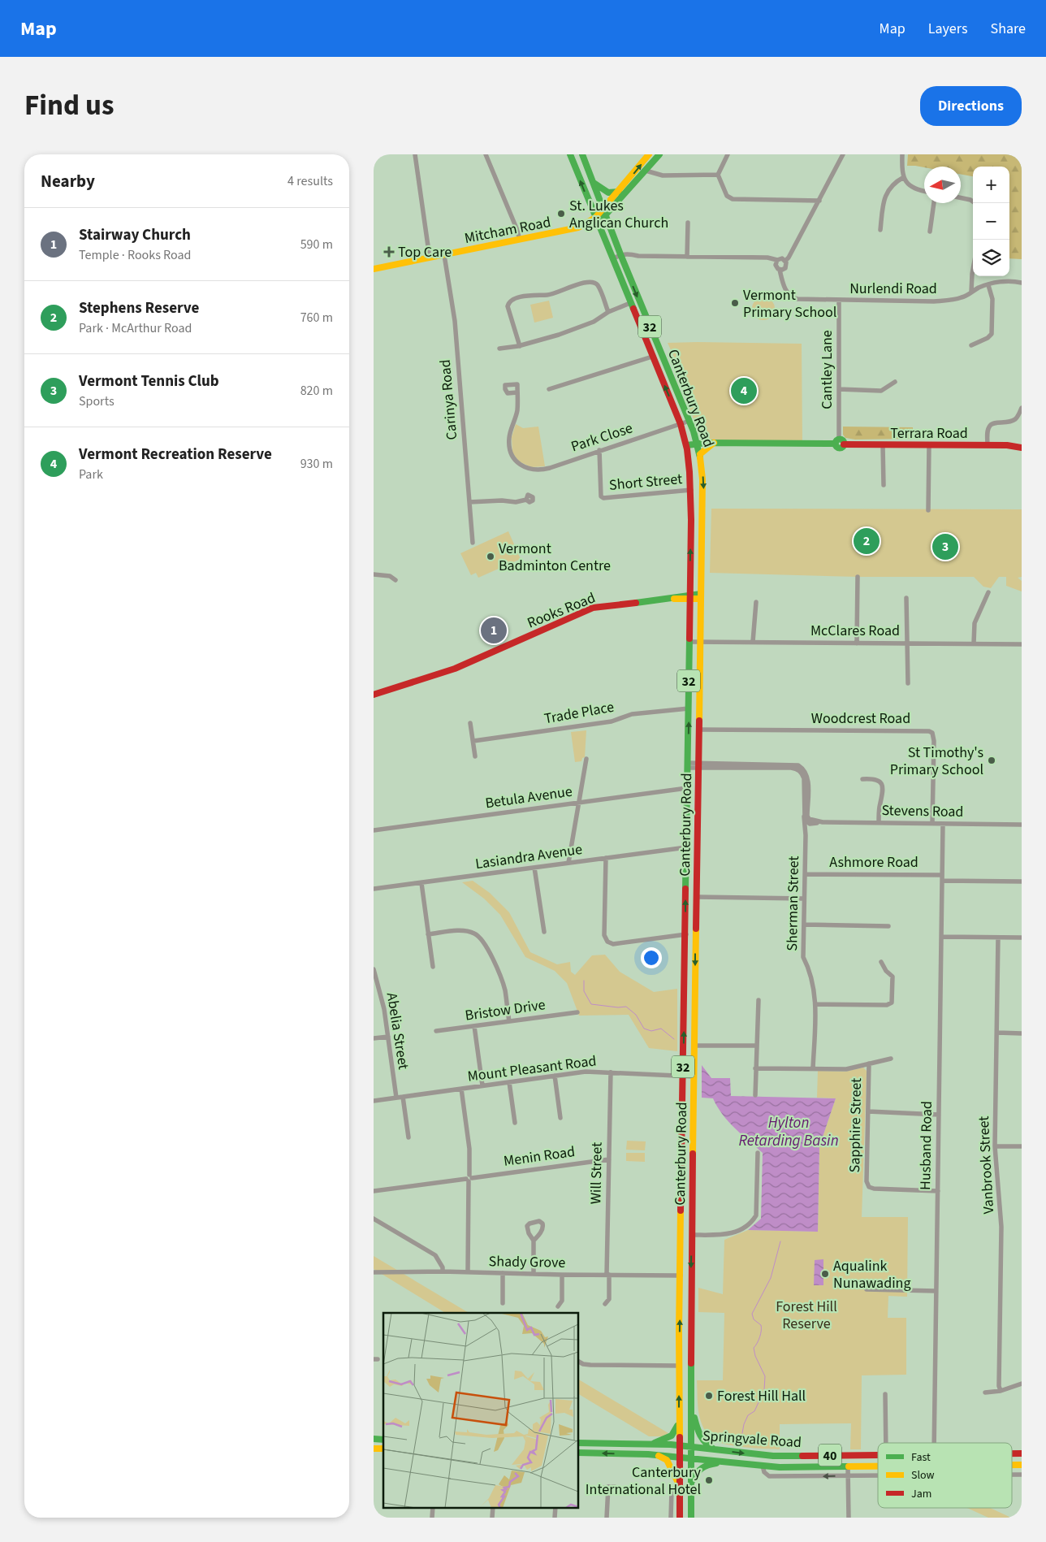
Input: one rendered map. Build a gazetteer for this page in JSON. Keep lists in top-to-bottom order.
{
  "streets": {
    "main road": [
      "Mitcham Road",
      "32",
      "Canterbury Road",
      "Terrara Road",
      "Rooks Road",
      "Springvale Road",
      "40"
    ],
    "street": [
      "Nurlendi Road",
      "Cantley Lane",
      "Carinya Road",
      "Park Close",
      "Short Street",
      "McClares Road",
      "Trade Place",
      "Woodcrest Road",
      "Betula Avenue",
      "Stevens Road",
      "Lasiandra Avenue",
      "Ashmore Road",
      "Sherman Street",
      "Bristow Drive",
      "Abelia Street",
      "Mount Pleasant Road",
      "Sapphire Street",
      "Husband Road",
      "Menin Road",
      "Vanbrook Street",
      "Will Street",
      "Shady Grove"
    ]
  },
  "crossings": [
    ["Mitcham Road", "Canterbury Road"],
    ["Mitcham Road", "Carinya Road"],
    ["Nurlendi Road", "Cantley Lane"],
    ["Cantley Lane", "Terrara Road"],
    ["Canterbury Road", "Terrara Road"],
    ["Canterbury Road", "Park Close"],
    ["Canterbury Road", "Short Street"],
    ["Canterbury Road", "Rooks Road"],
    ["Canterbury Road", "McClares Road"],
    ["Canterbury Road", "Trade Place"],
    ["Canterbury Road", "Woodcrest Road"],
    ["Canterbury Road", "Betula Avenue"],
    ["Canterbury Road", "Lasiandra Avenue"],
    ["Canterbury Road", "Mount Pleasant Road"],
    ["Canterbury Road", "Shady Grove"],
    ["Canterbury Road", "Springvale Road"],
    ["Park Close", "Short Street"],
    ["Woodcrest Road", "Stevens Road"],
    ["Stevens Road", "Sherman Street"],
    ["Stevens Road", "Husband Road"],
    ["Ashmore Road", "Sherman Street"],
    ["Ashmore Road", "Husband Road"],
    ["Abelia Street", "Mount Pleasant Road"],
    ["Mount Pleasant Road", "Will Street"],
    ["Sapphire Street", "Husband Road"],
    ["Menin Road", "Will Street"],
    ["Will Street", "Shady Grove"]
  ],
  "water": ["Hylton Retarding Basin"],
  "parks": ["Forest Hill Reserve"],
  "places": {
    "other": [
      "St. Lukes Anglican Church",
      "Vermont Primary School",
      "Vermont Badminton Centre",
      "St Timothy's Primary School",
      "Aqualink Nunawading",
      "Forest Hill Hall",
      "Canterbury International Hotel"
    ],
    "health": ["Top Care"]
  },
  "legend": ["Fast", "Slow", "Jam"],
  "north": "left",
  "page": {
    "header": "Map",
    "nav": ["Map", "Layers", "Share"],
    "title": "Find us",
    "buttons": "Directions",
    "heading": ["Nearby", "4 results"],
    "map_buttons": ["+", "−"],
    "list": [
      {
        "mark": "1",
        "name": "Stairway Church",
        "note": "Temple · Rooks Road",
        "value": "590 m"
      },
      {
        "mark": "2",
        "name": "Stephens Reserve",
        "note": "Park · McArthur Road",
        "value": "760 m"
      },
      {
        "mark": "3",
        "name": "Vermont Tennis Club",
        "note": "Sports",
        "value": "820 m"
      },
      {
        "mark": "4",
        "name": "Vermont Recreation Reserve",
        "note": "Park",
        "value": "930 m"
      }
    ],
    "pins": [
      "4",
      "2",
      "3",
      "1"
    ]
  }
}
